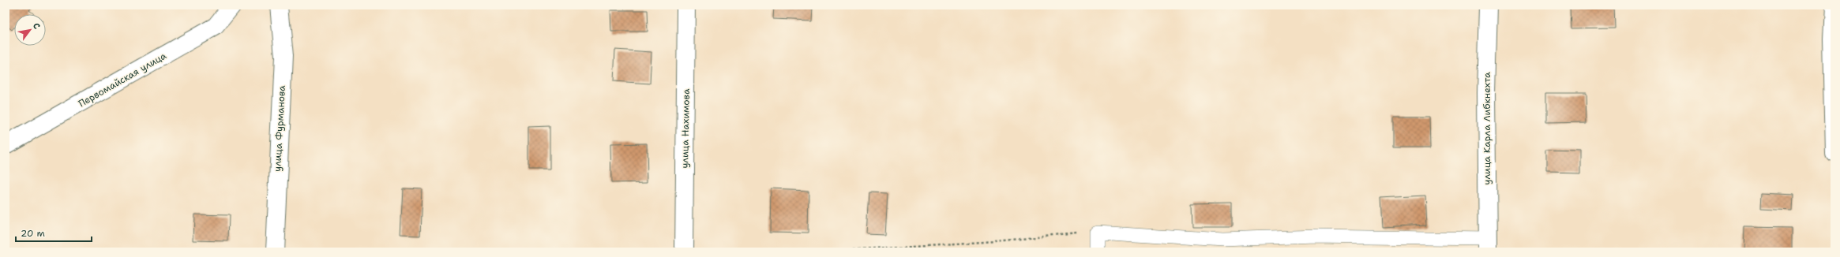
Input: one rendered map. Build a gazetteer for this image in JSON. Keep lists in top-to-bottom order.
{
  "streets": {
    "street": [
      "Первомайская улица",
      "улица Фурманова",
      "улица Нахимова",
      "улица Карла Либкнехта"
    ]
  },
  "scale_bar": "20 m",
  "north": "top right"
}
